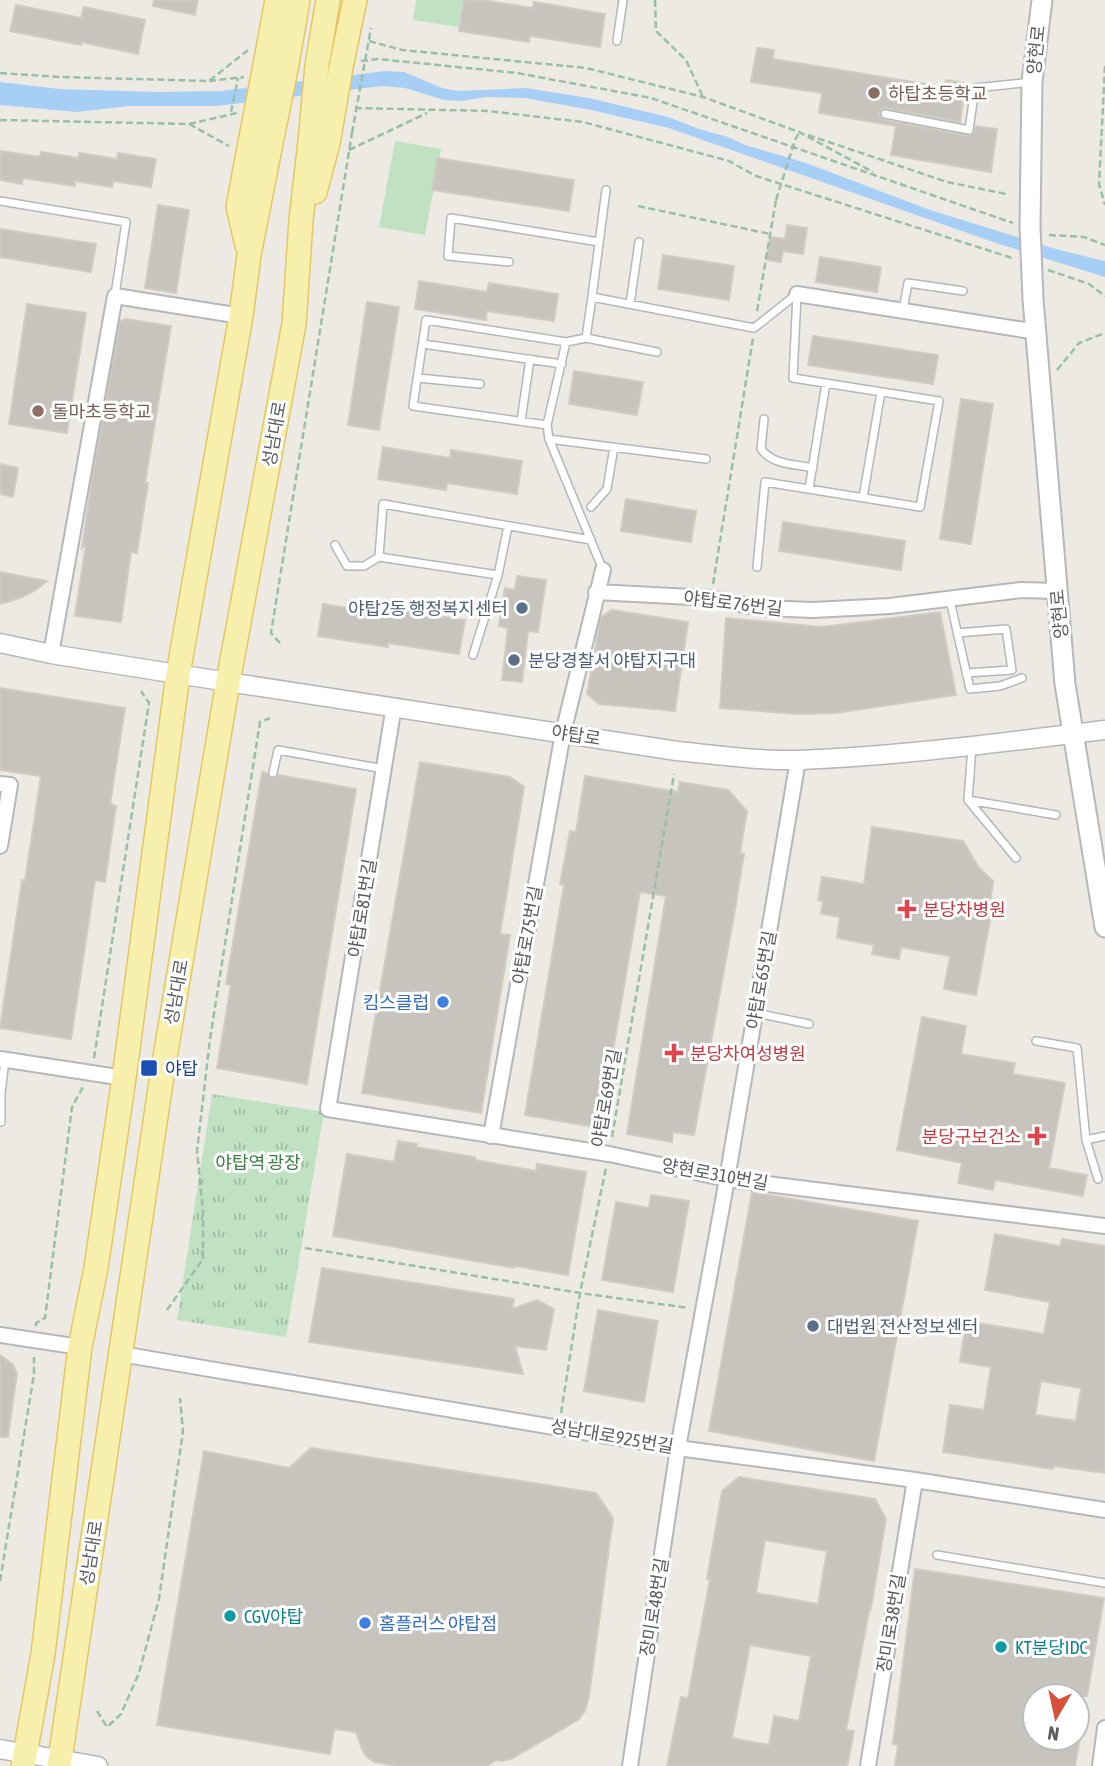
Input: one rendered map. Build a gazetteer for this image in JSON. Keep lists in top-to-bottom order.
{
  "streets": {
    "main road": ["양현로", "성남대로"],
    "street": [
      "야탑로76번길",
      "야탑로",
      "야탑로81번길",
      "야탑로75번길",
      "야탑로65번길",
      "양현로310번길",
      "성남대로925번길",
      "장미로48번길",
      "장미로38번길"
    ],
    "path": ["야탑로69번길"]
  },
  "crossings": [
    ["양현로", "야탑로76번길"],
    ["양현로", "야탑로"],
    ["성남대로", "야탑로"],
    ["성남대로", "성남대로925번길"],
    ["야탑로", "야탑로81번길"],
    ["야탑로", "야탑로75번길"],
    ["야탑로", "야탑로65번길"],
    ["야탑로81번길", "양현로310번길"],
    ["야탑로75번길", "양현로310번길"],
    ["야탑로65번길", "양현로310번길"],
    ["야탑로65번길", "성남대로925번길"],
    ["야탑로65번길", "장미로48번길"],
    ["야탑로69번길", "양현로310번길"],
    ["야탑로69번길", "성남대로925번길"],
    ["성남대로925번길", "장미로48번길"],
    ["성남대로925번길", "장미로38번길"]
  ],
  "parks": ["야탑역 광장"],
  "places": {
    "other": [
      "하탑초등학교",
      "돌마초등학교",
      "야탑2동 행정복지센터",
      "분당경찰서 야탑지구대",
      "킴스클럽",
      "대법원 전산정보센터",
      "CGV야탑",
      "홈플러스 야탑점",
      "KT분당IDC"
    ],
    "health": ["분당차병원", "분당차여성병원", "분당구보건소"],
    "transit": ["야탑"]
  },
  "north": "bottom"
}
